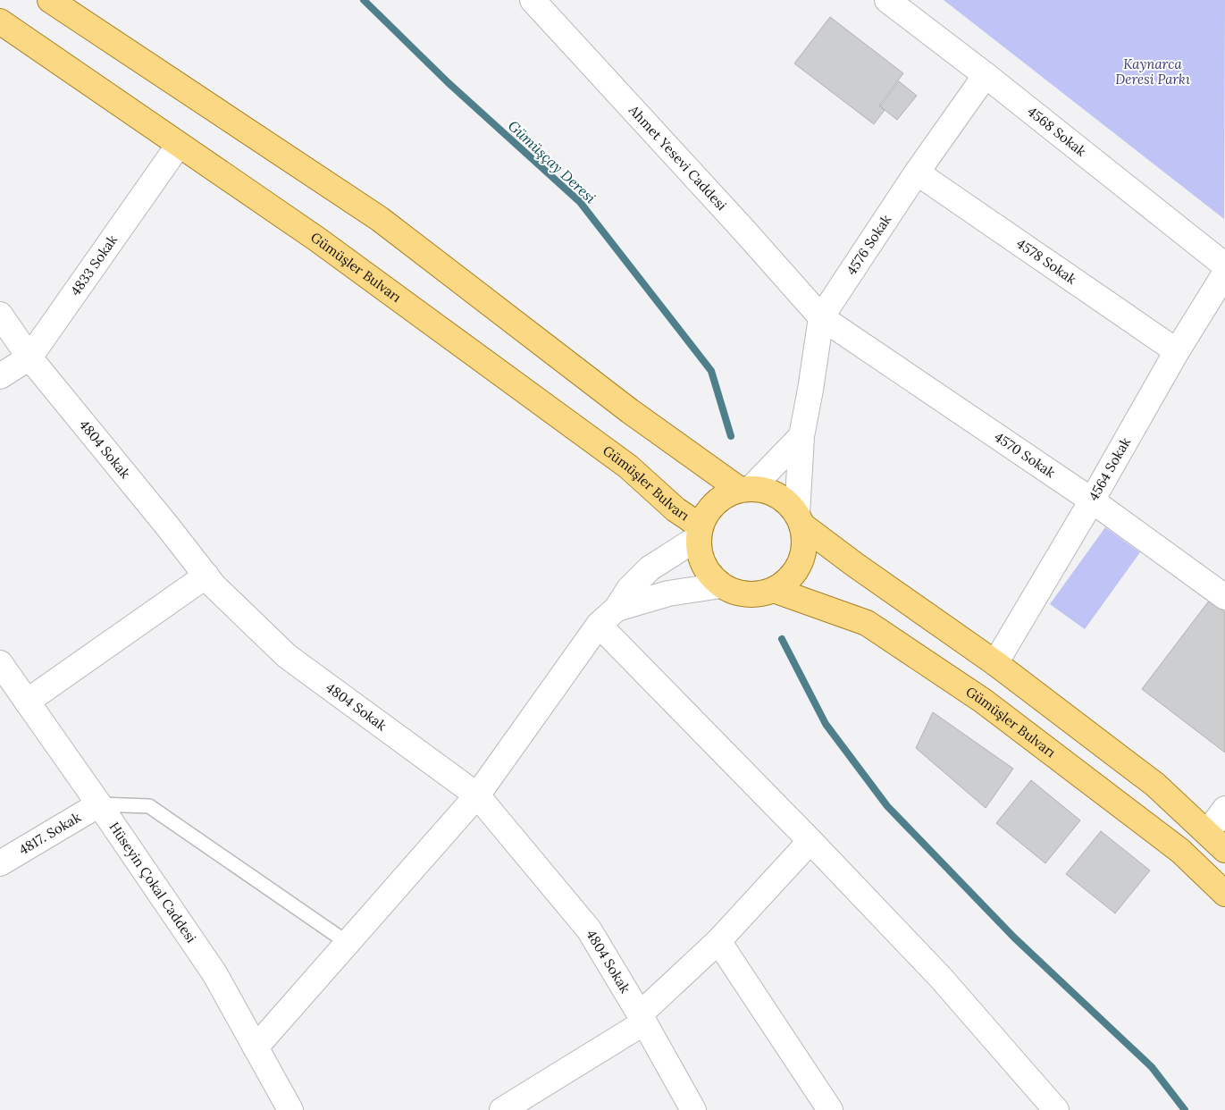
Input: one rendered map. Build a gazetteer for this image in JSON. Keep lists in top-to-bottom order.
{
  "streets": {
    "main road": ["Gümüşler Bulvarı"],
    "street": [
      "4568 Sokak",
      "Ahmet Yesevi Caddesi",
      "4576 Sokak",
      "4578 Sokak",
      "4833 Sokak",
      "4804 Sokak",
      "4570 Sokak",
      "4564 Sokak",
      "4817. Sokak",
      "Hüseyin Çokal Caddesi"
    ]
  },
  "crossings": [
    ["4568 Sokak", "4576 Sokak"],
    ["Ahmet Yesevi Caddesi", "4576 Sokak"],
    ["Ahmet Yesevi Caddesi", "4570 Sokak"],
    ["4576 Sokak", "4578 Sokak"],
    ["4576 Sokak", "Gümüşler Bulvarı"],
    ["4576 Sokak", "4570 Sokak"],
    ["4578 Sokak", "4564 Sokak"],
    ["4833 Sokak", "Gümüşler Bulvarı"],
    ["4833 Sokak", "4804 Sokak"],
    ["4570 Sokak", "4564 Sokak"],
    ["4817. Sokak", "Hüseyin Çokal Caddesi"]
  ],
  "water": ["Gümüşçay Deresi"],
  "parks": ["Kaynarca Deresi Parkı"]
}
